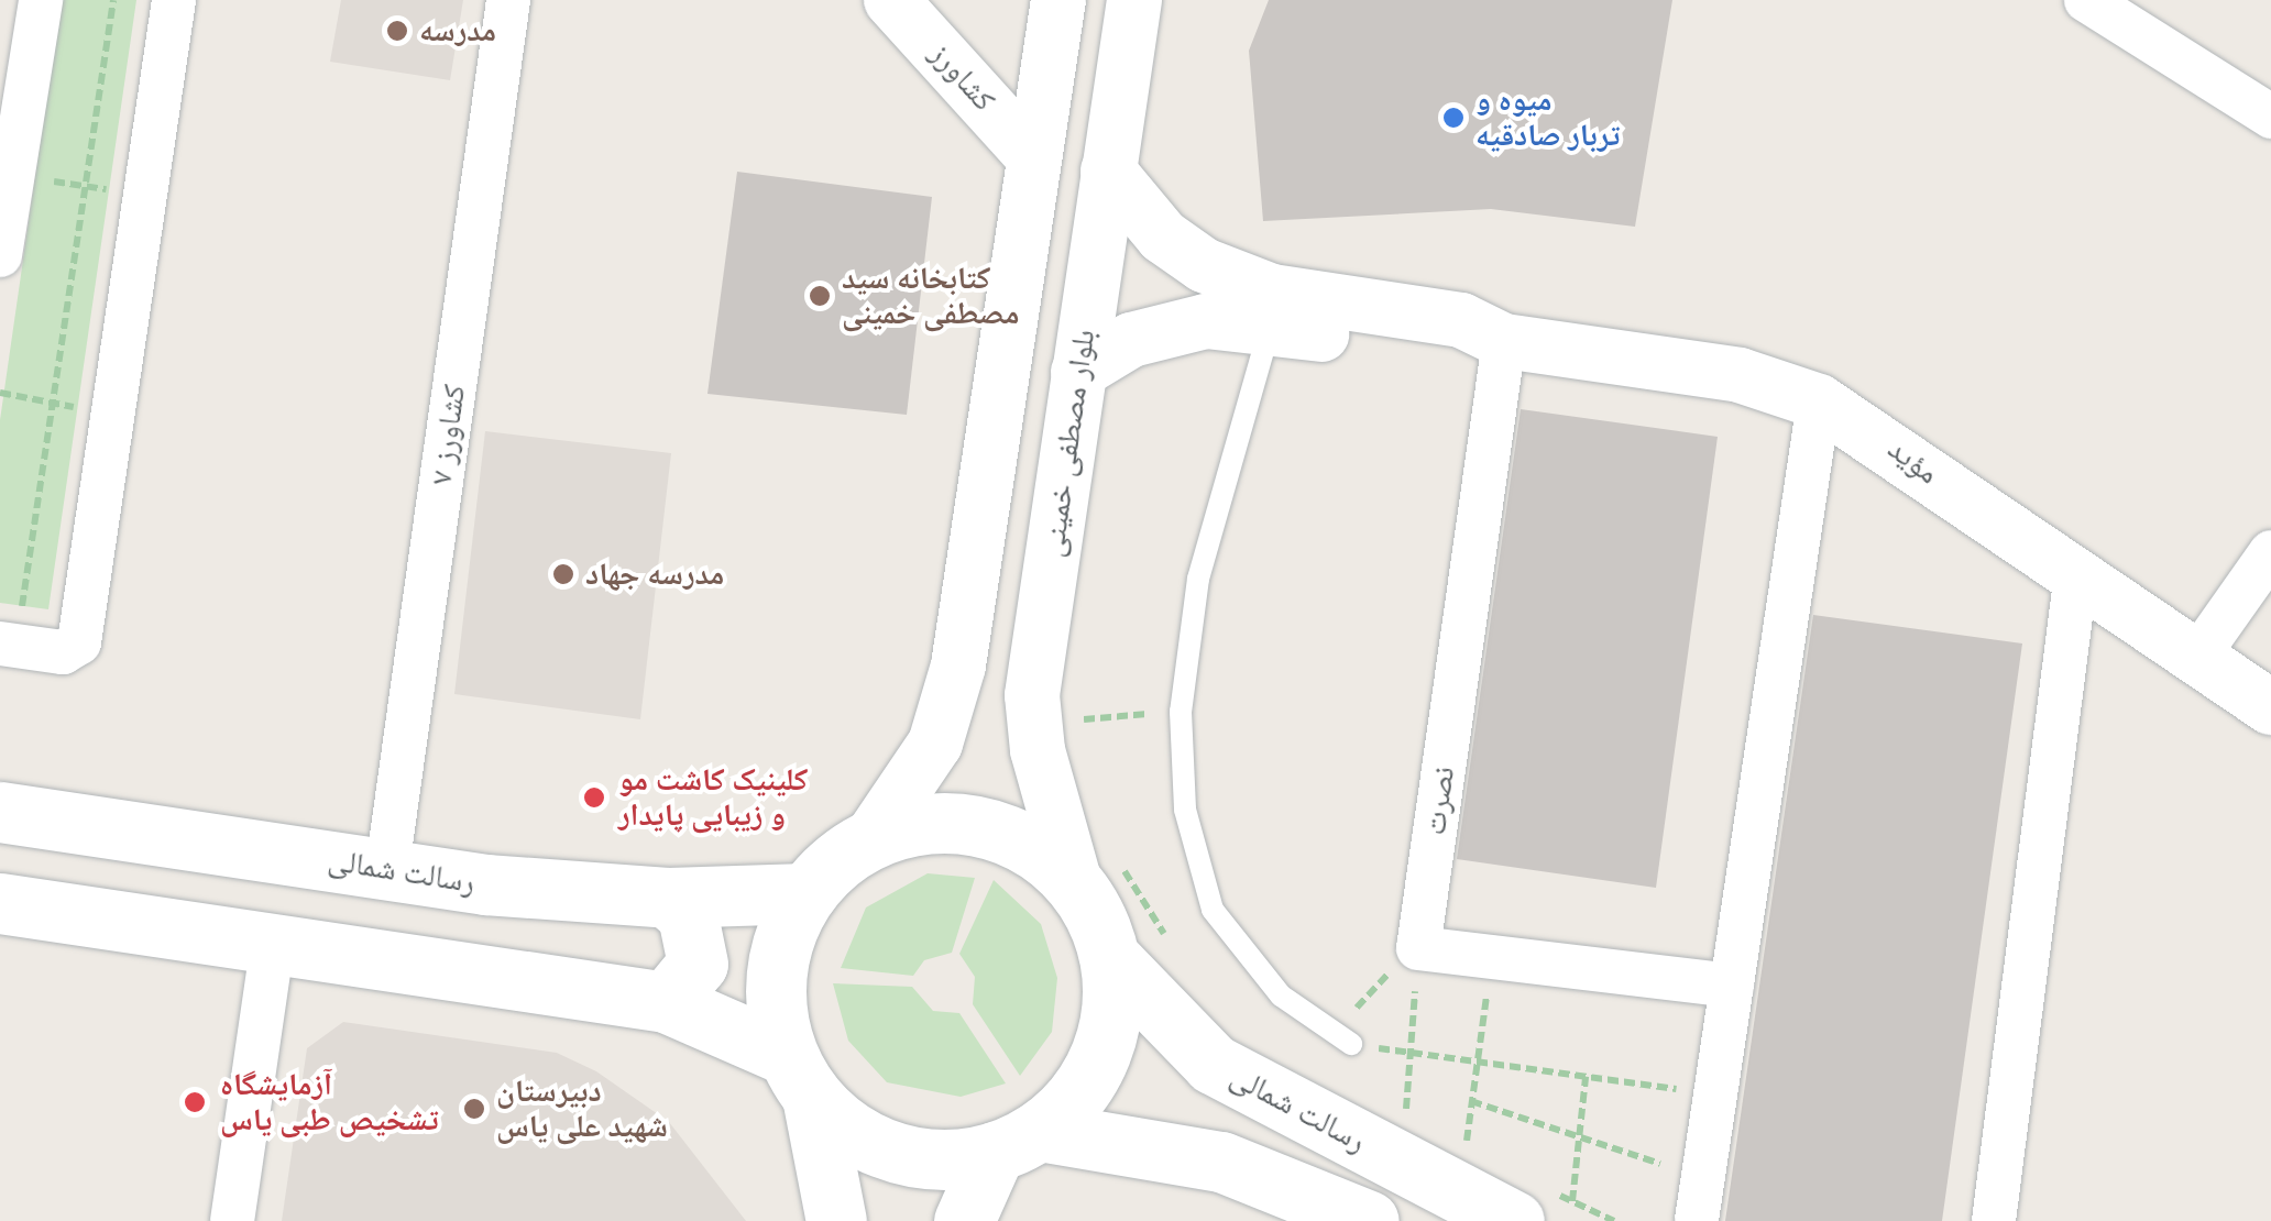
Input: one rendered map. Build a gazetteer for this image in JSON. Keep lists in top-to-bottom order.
{
  "streets": {
    "main road": ["رسالت شمالی"],
    "street": [
      "کشاورز",
      "کشاورز ۷",
      "بلوار مصطفی خمینی",
      "مؤید",
      "نصرت"
    ]
  },
  "crossings": [
    ["کشاورز ۷", "رسالت شمالی"],
    ["بلوار مصطفی خمینی", "مؤید"],
    ["بلوار مصطفی خمینی", "رسالت شمالی"],
    ["مؤید", "نصرت"]
  ],
  "places": [
    "مدرسه",
    "میوه و تربار صادقیه",
    "کتابخانه سید مصطفی خمینی",
    "مدرسه جهاد",
    "کلینیک کاشت مو و زیبایی پایدار",
    "آزمایشگاه تشخیص طبی یاس",
    "دبیرستان شهید علی یاس"
  ]
}
